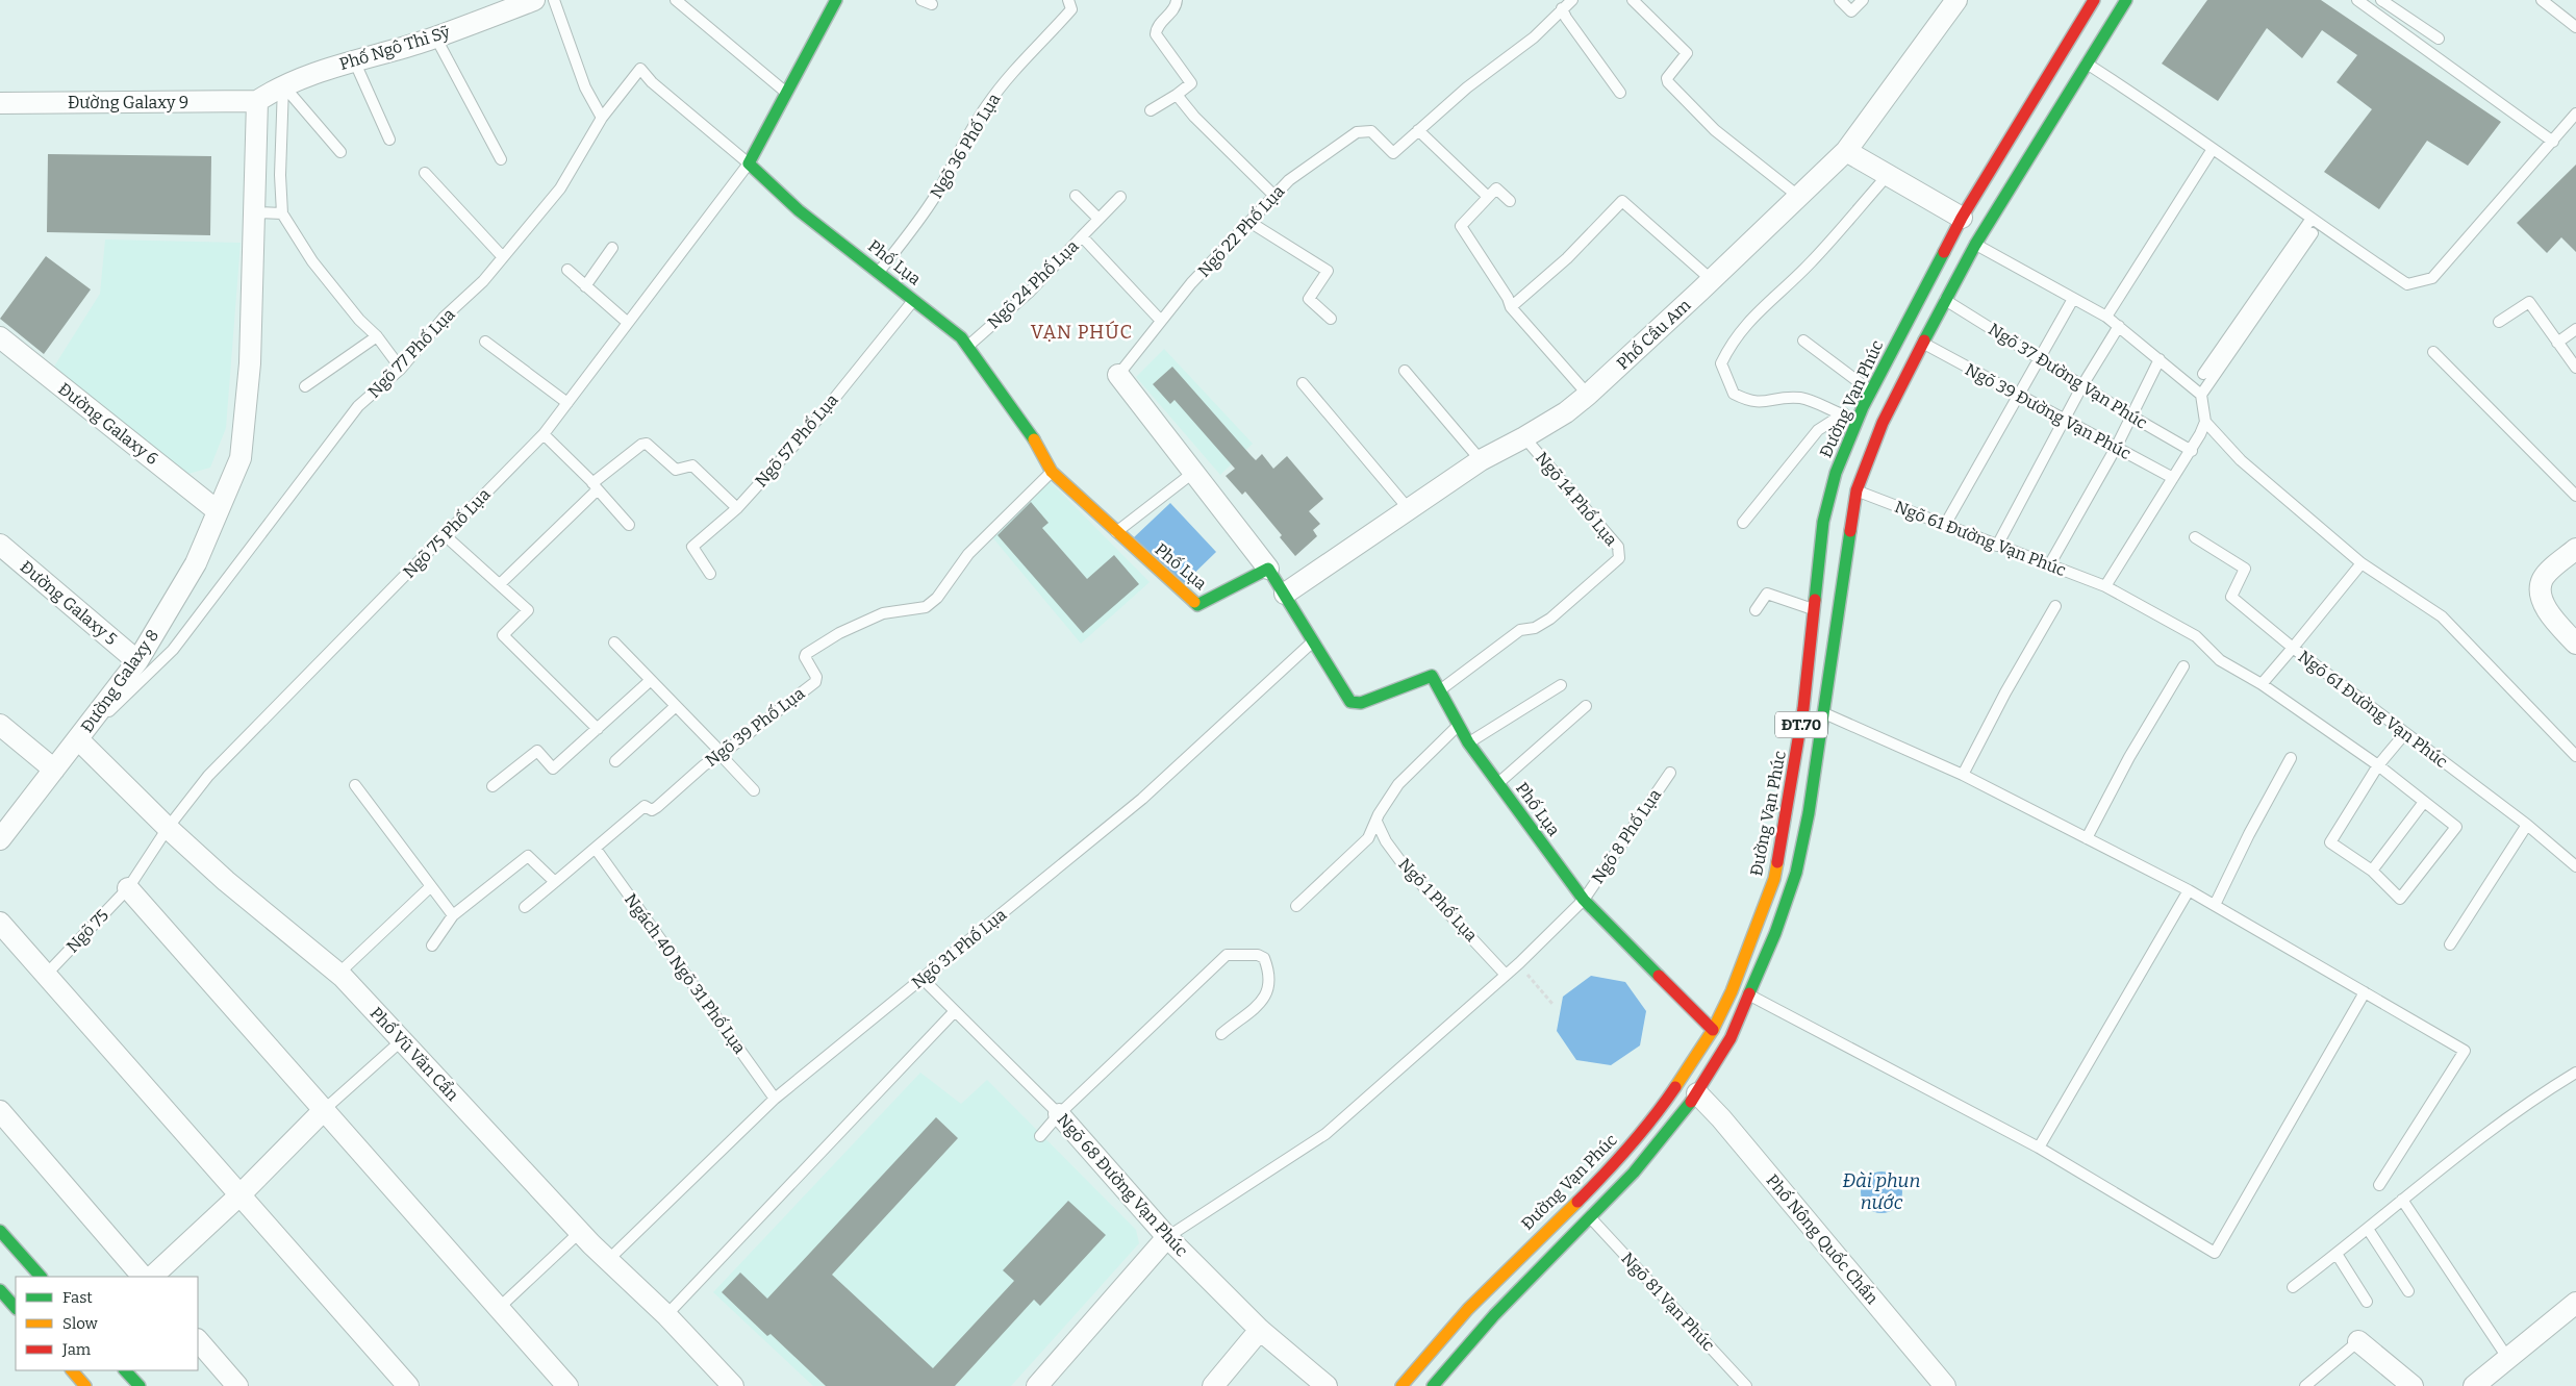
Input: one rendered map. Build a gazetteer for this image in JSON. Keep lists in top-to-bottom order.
{
  "streets": {
    "main road": ["Phố Lụa", "Đường Vạn Phúc", "ĐT.70"],
    "street": [
      "Phố Ngô Thì Sỹ",
      "Đường Galaxy 9",
      "Ngõ 22 Phố Lụa",
      "Phố Cầu Am",
      "Đường Galaxy 6",
      "Đường Galaxy 5",
      "Đường Galaxy 8",
      "Phố Vũ Văn Cẩn",
      "Ngõ 68 Đường Vạn Phúc",
      "Phố Nông Quốc Chấn"
    ],
    "lane": [
      "Ngõ 36 Phố Lụa",
      "Ngõ 24 Phố Lụa",
      "Ngõ 77 Phố Lụa",
      "Ngõ 37 Đường Vạn Phúc",
      "Ngõ 39 Đường Vạn Phúc",
      "Ngõ 57 Phố Lụa",
      "Ngõ 14 Phố Lụa",
      "Ngõ 75 Phố Lụa",
      "Ngõ 61 Đường Vạn Phúc",
      "Ngõ 39 Phố Lụa",
      "Ngõ 8 Phố Lụa",
      "Ngõ 1 Phố Lụa",
      "Ngõ 75",
      "Ngõ 31 Phố Lụa",
      "Ngách 40 Ngõ 31 Phố Lụa",
      "Ngõ 81 Vạn Phúc"
    ]
  },
  "crossings": [
    ["Phố Ngô Thì Sỹ", "Đường Galaxy 9"],
    ["Phố Ngô Thì Sỹ", "Đường Galaxy 8"],
    ["Đường Galaxy 9", "Đường Galaxy 8"],
    ["Ngõ 36 Phố Lụa", "Phố Lụa"],
    ["Ngõ 22 Phố Lụa", "Phố Lụa"],
    ["Ngõ 22 Phố Lụa", "Ngõ 24 Phố Lụa"],
    ["Phố Lụa", "Ngõ 24 Phố Lụa"],
    ["Phố Lụa", "Ngõ 77 Phố Lụa"],
    ["Phố Lụa", "Đường Vạn Phúc"],
    ["Phố Lụa", "Ngõ 57 Phố Lụa"],
    ["Phố Lụa", "Ngõ 14 Phố Lụa"],
    ["Phố Lụa", "Ngõ 75 Phố Lụa"],
    ["Phố Lụa", "Ngõ 39 Phố Lụa"],
    ["Phố Lụa", "Ngõ 8 Phố Lụa"],
    ["Phố Cầu Am", "Ngõ 14 Phố Lụa"],
    ["Ngõ 77 Phố Lụa", "Ngõ 75 Phố Lụa"],
    ["Ngõ 77 Phố Lụa", "Đường Galaxy 8"],
    ["Ngõ 77 Phố Lụa", "Phố Vũ Văn Cẩn"],
    ["Ngõ 37 Đường Vạn Phúc", "ĐT.70"],
    ["Ngõ 39 Đường Vạn Phúc", "ĐT.70"],
    ["Đường Galaxy 6", "Đường Galaxy 8"],
    ["Ngõ 75 Phố Lụa", "Ngõ 75"],
    ["Ngõ 75 Phố Lụa", "Phố Vũ Văn Cẩn"],
    ["Ngõ 61 Đường Vạn Phúc", "ĐT.70"],
    ["Đường Galaxy 5", "Đường Galaxy 8"],
    ["Đường Galaxy 8", "Phố Vũ Văn Cẩn"],
    ["ĐT.70", "Phố Nông Quốc Chấn"],
    ["ĐT.70", "Ngõ 81 Vạn Phúc"],
    ["Ngõ 39 Phố Lụa", "Ngách 40 Ngõ 31 Phố Lụa"],
    ["Ngõ 8 Phố Lụa", "Ngõ 1 Phố Lụa"],
    ["Ngõ 8 Phố Lụa", "Ngõ 68 Đường Vạn Phúc"],
    ["Ngõ 31 Phố Lụa", "Ngách 40 Ngõ 31 Phố Lụa"],
    ["Ngõ 31 Phố Lụa", "Phố Vũ Văn Cẩn"],
    ["Ngõ 31 Phố Lụa", "Ngõ 68 Đường Vạn Phúc"]
  ],
  "districts": ["VẠN PHÚC"],
  "water": ["Đài phun nước"],
  "legend": ["Fast", "Slow", "Jam"]
}
